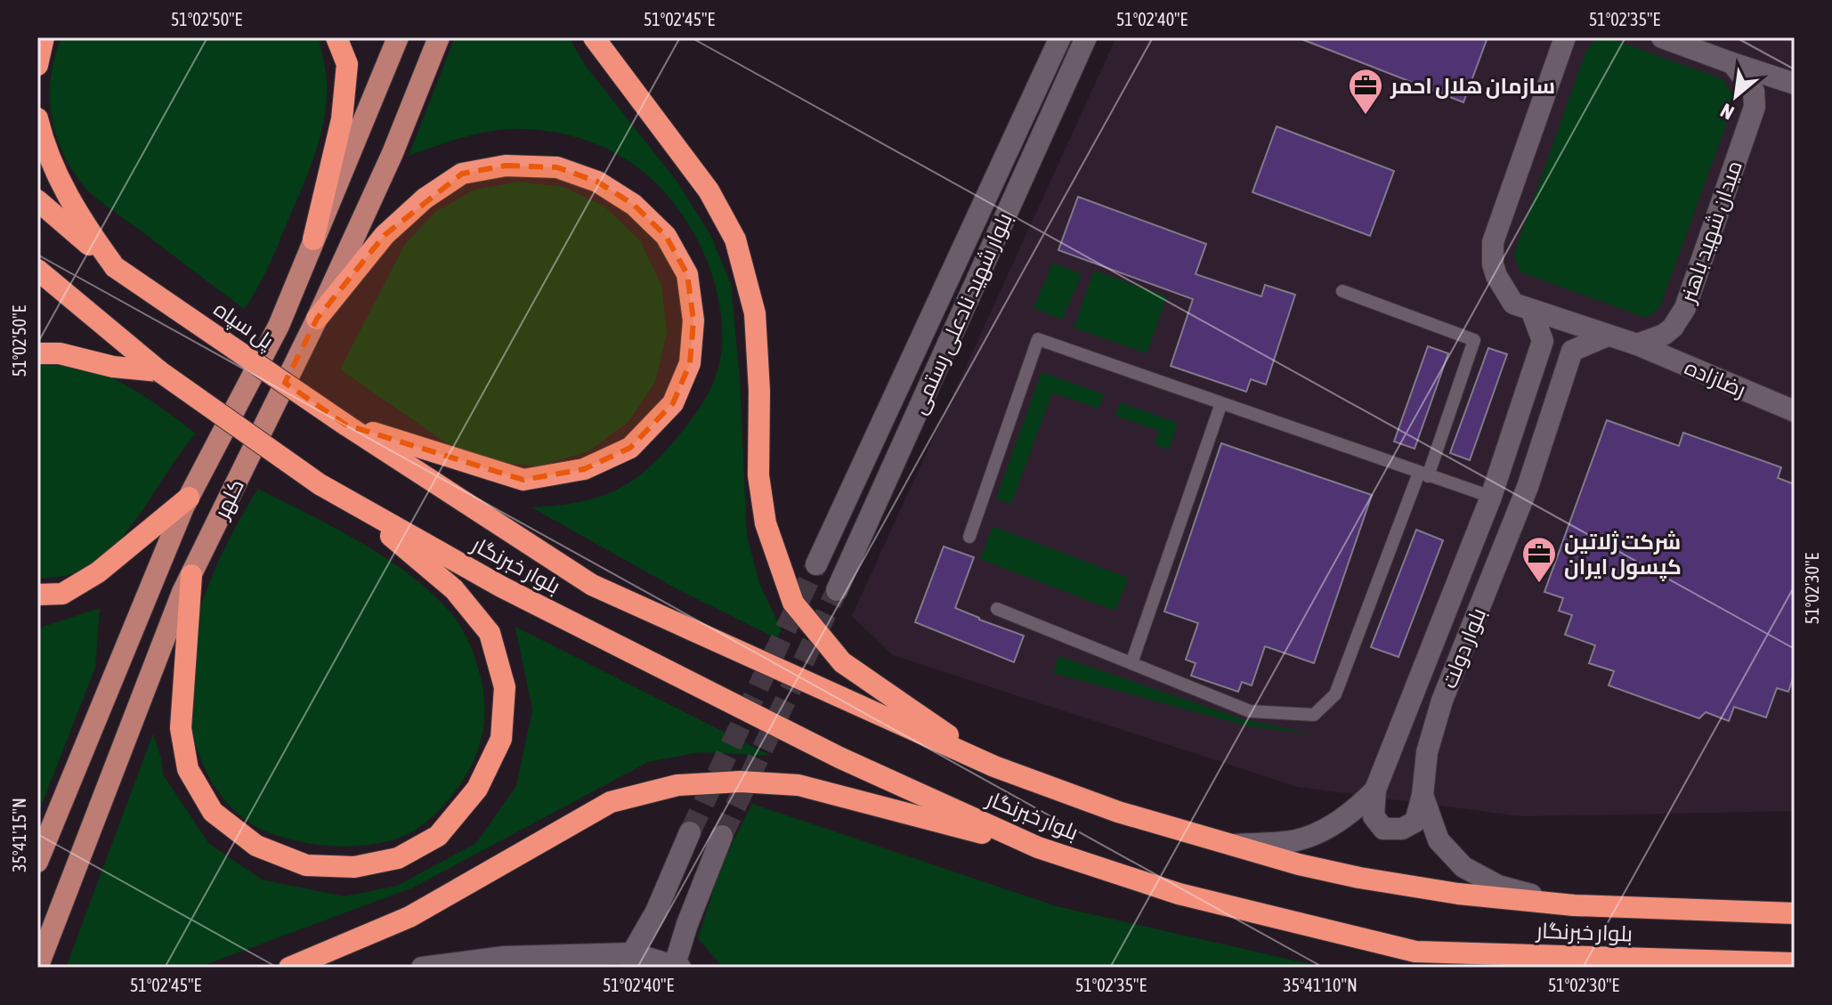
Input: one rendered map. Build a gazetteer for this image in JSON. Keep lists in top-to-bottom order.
{
  "streets": {
    "highway": ["پل سپاه", "بلوار خبرنگار"],
    "main road": ["کلهر"],
    "street": [
      "میدان شهید باهنر",
      "بلوار شهید نادعلی رستمی",
      "رضازاده",
      "بلوار دولت"
    ]
  },
  "crossings": [
    ["میدان شهید باهنر", "رضازاده"],
    ["پل سپاه", "بلوار خبرنگار"],
    ["بلوار خبرنگار", "بلوار دولت"]
  ],
  "places": {
    "office": ["سازمان هلال احمر", "شرکت ژلاتین کپسول ایران"]
  },
  "north": "bottom left",
  "coordinates": [
    "51°02'50\"E",
    "51°02'45\"E",
    "51°02'40\"E",
    "51°02'35\"E",
    "51°02'30\"E",
    "35°41'15\"N",
    "35°41'10\"N"
  ]
}
